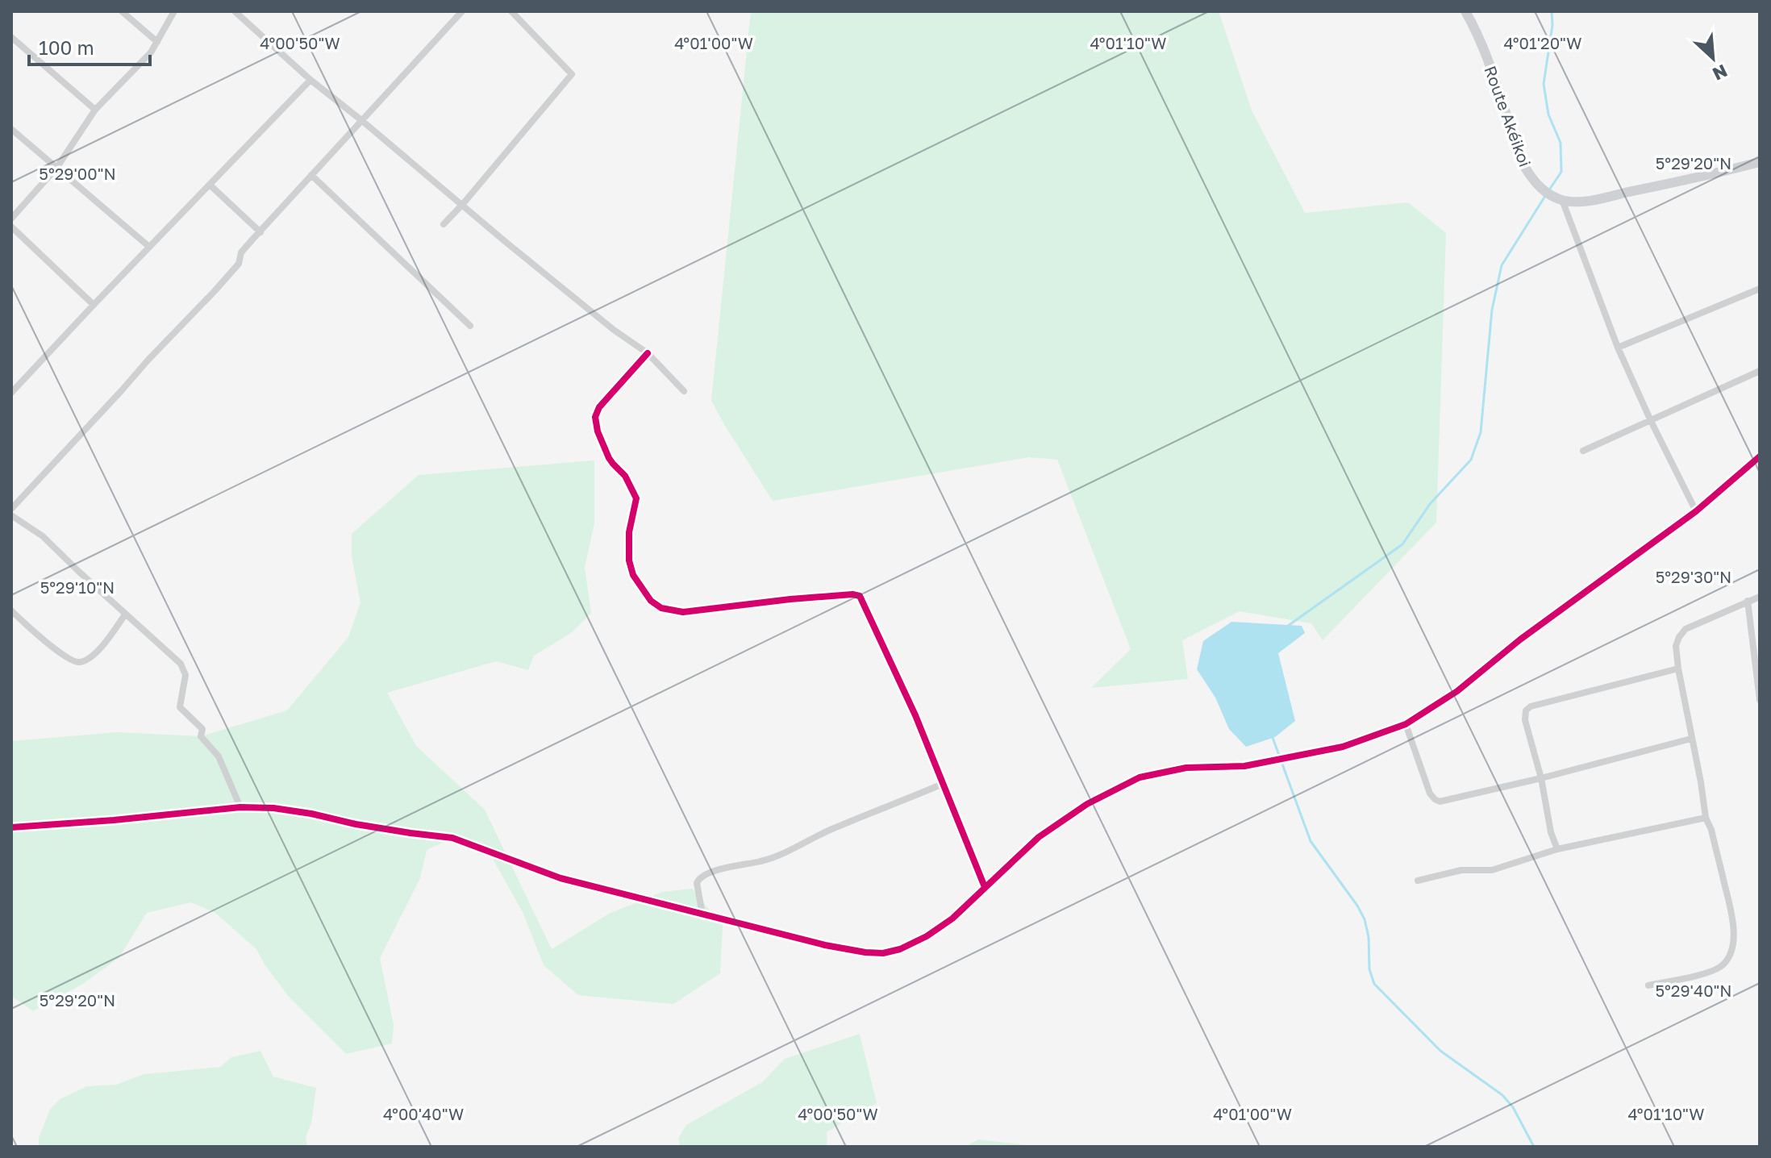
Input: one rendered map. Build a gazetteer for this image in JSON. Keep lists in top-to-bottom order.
{
  "streets": {
    "street": ["Route Akéikoi"]
  },
  "scale_bar": "100 m",
  "north": "bottom right",
  "coordinates": [
    "4°00'50\"W",
    "4°01'00\"W",
    "4°01'10\"W",
    "4°01'20\"W",
    "5°29'20\"N",
    "5°29'00\"N",
    "5°29'30\"N",
    "5°29'10\"N",
    "5°29'40\"N",
    "4°00'40\"W"
  ]
}
